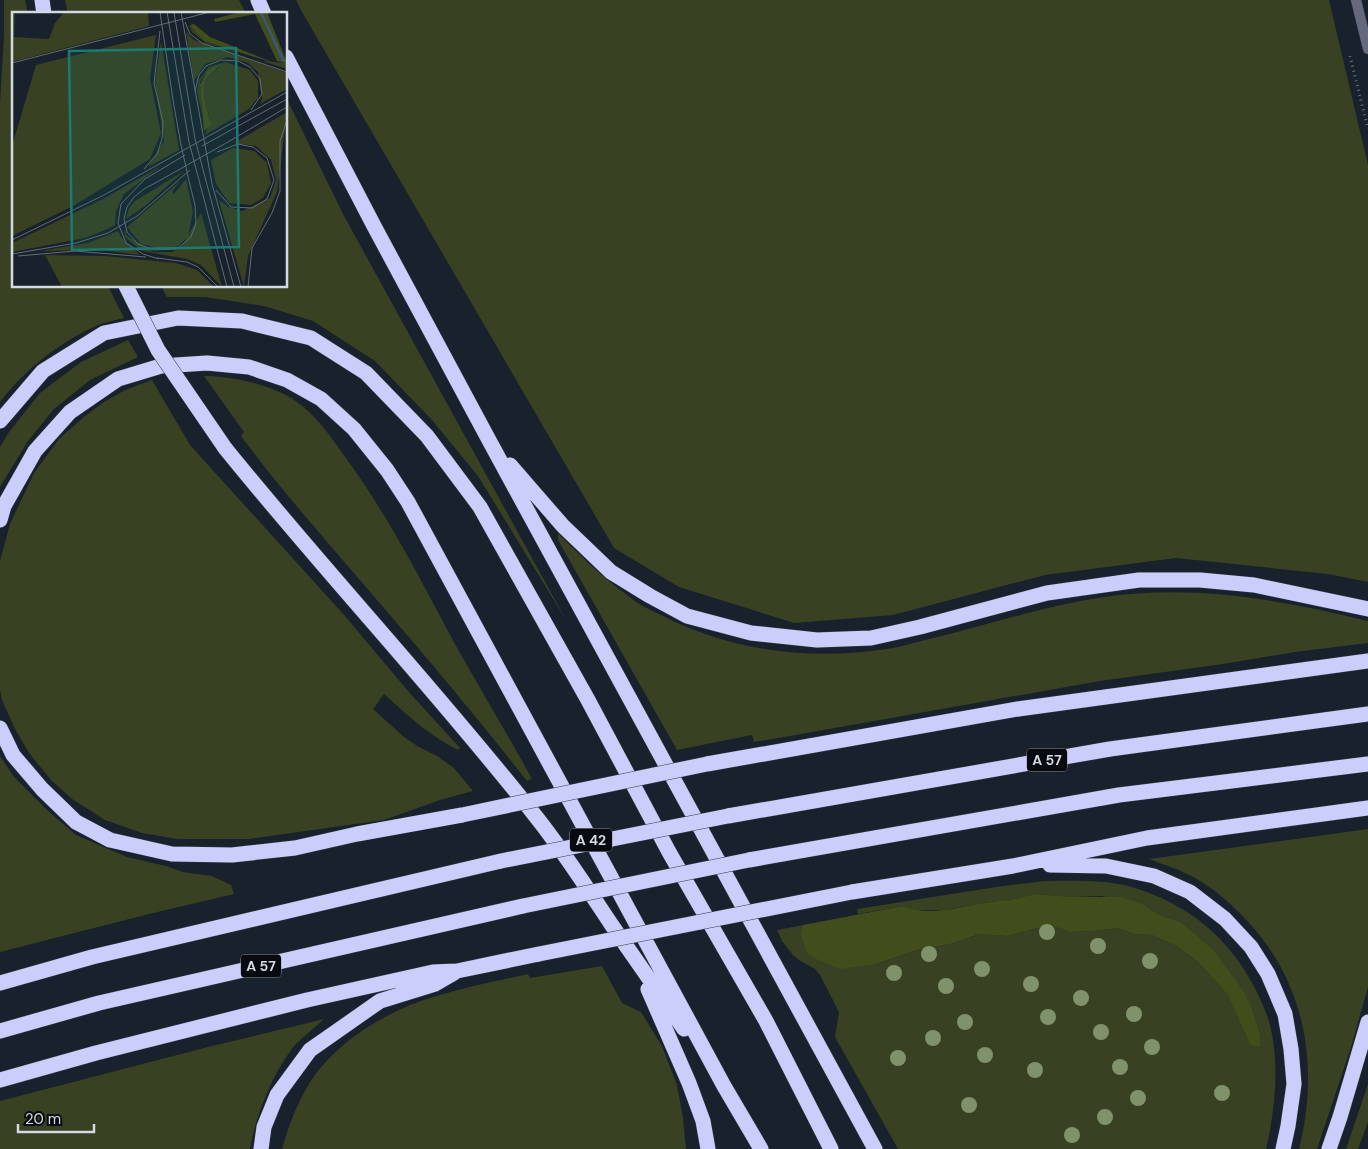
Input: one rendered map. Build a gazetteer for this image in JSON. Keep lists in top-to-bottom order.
{
  "streets": {
    "highway": ["A 57", "A 42"]
  },
  "scale_bar": "20 m"
}
